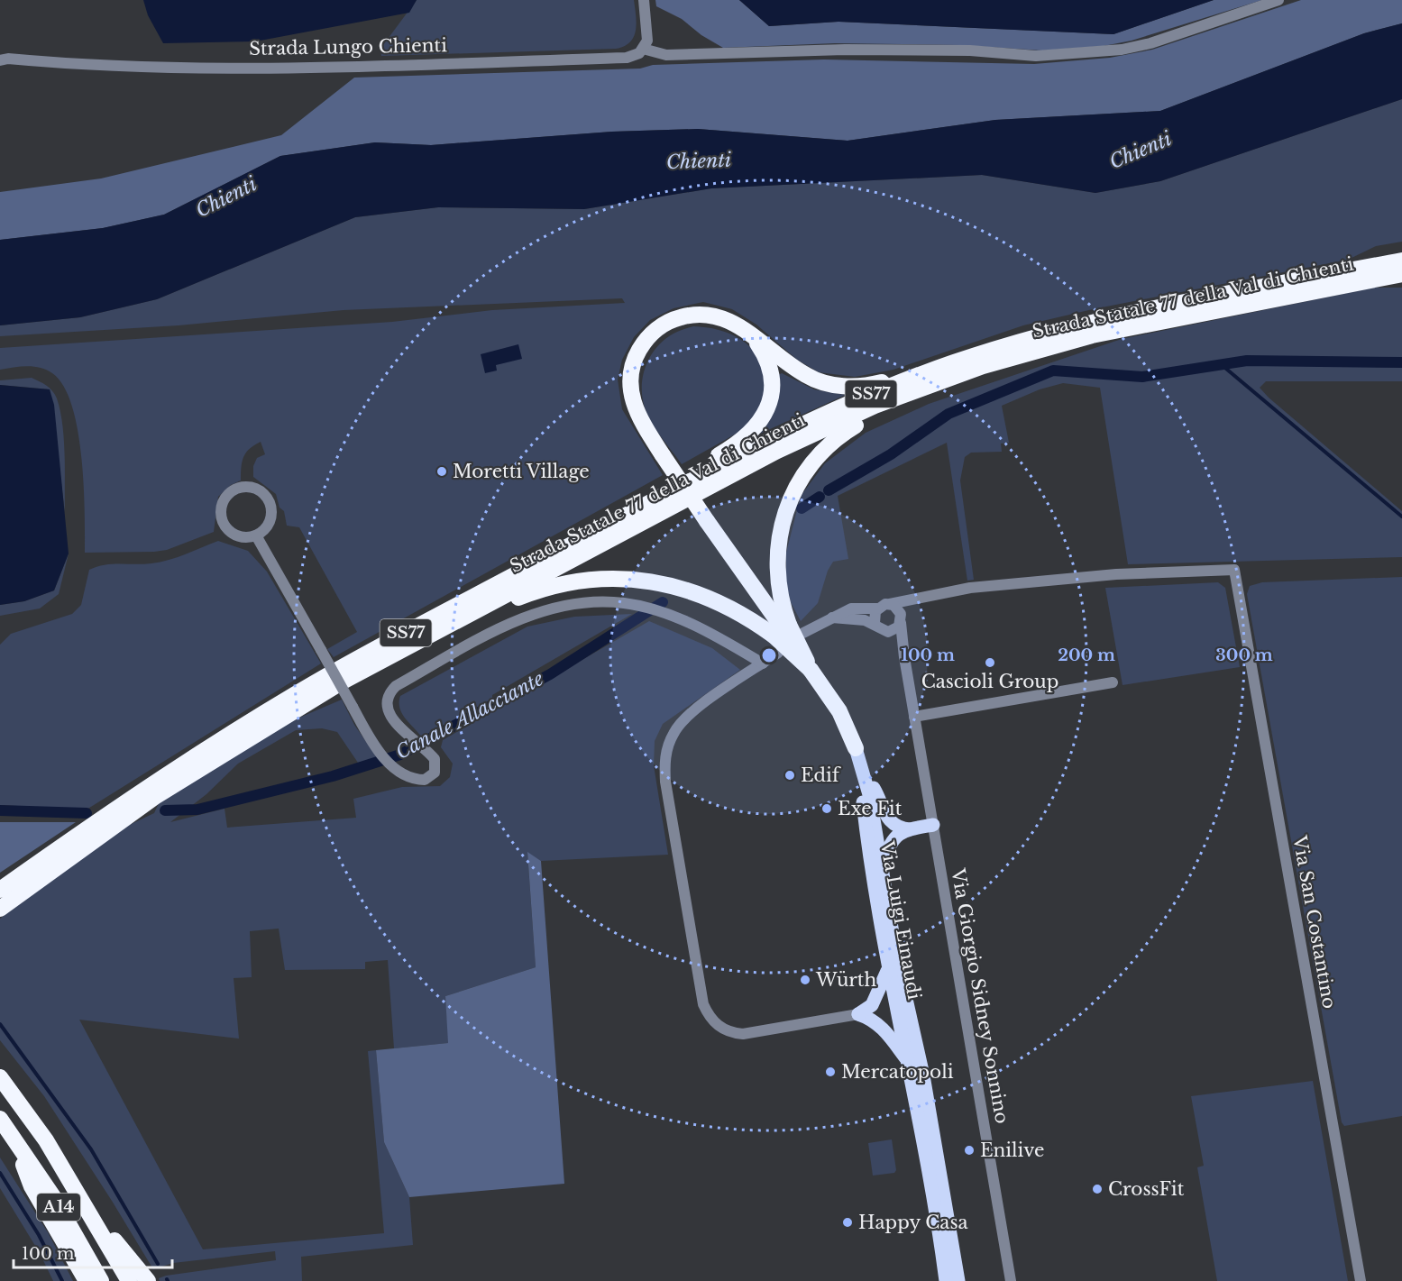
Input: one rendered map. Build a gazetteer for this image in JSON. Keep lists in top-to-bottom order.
{
  "streets": {
    "highway": ["Strada Statale 77 della Val di Chienti", "SS77", "A14"],
    "main road": ["Via Luigi Einaudi"],
    "street": ["Strada Lungo Chienti", "Via San Costantino", "Via Giorgio Sidney Sonnino"]
  },
  "water": ["Chienti", "Canale Allacciante"],
  "places": [
    "Moretti Village",
    "Cascioli Group",
    "Edif",
    "Exe Fit",
    "Würth",
    "Mercatopoli",
    "Enilive",
    "CrossFit",
    "Happy Casa"
  ],
  "scale_bar": "100 m",
  "rings": ["100 m", "200 m", "300 m"]
}
